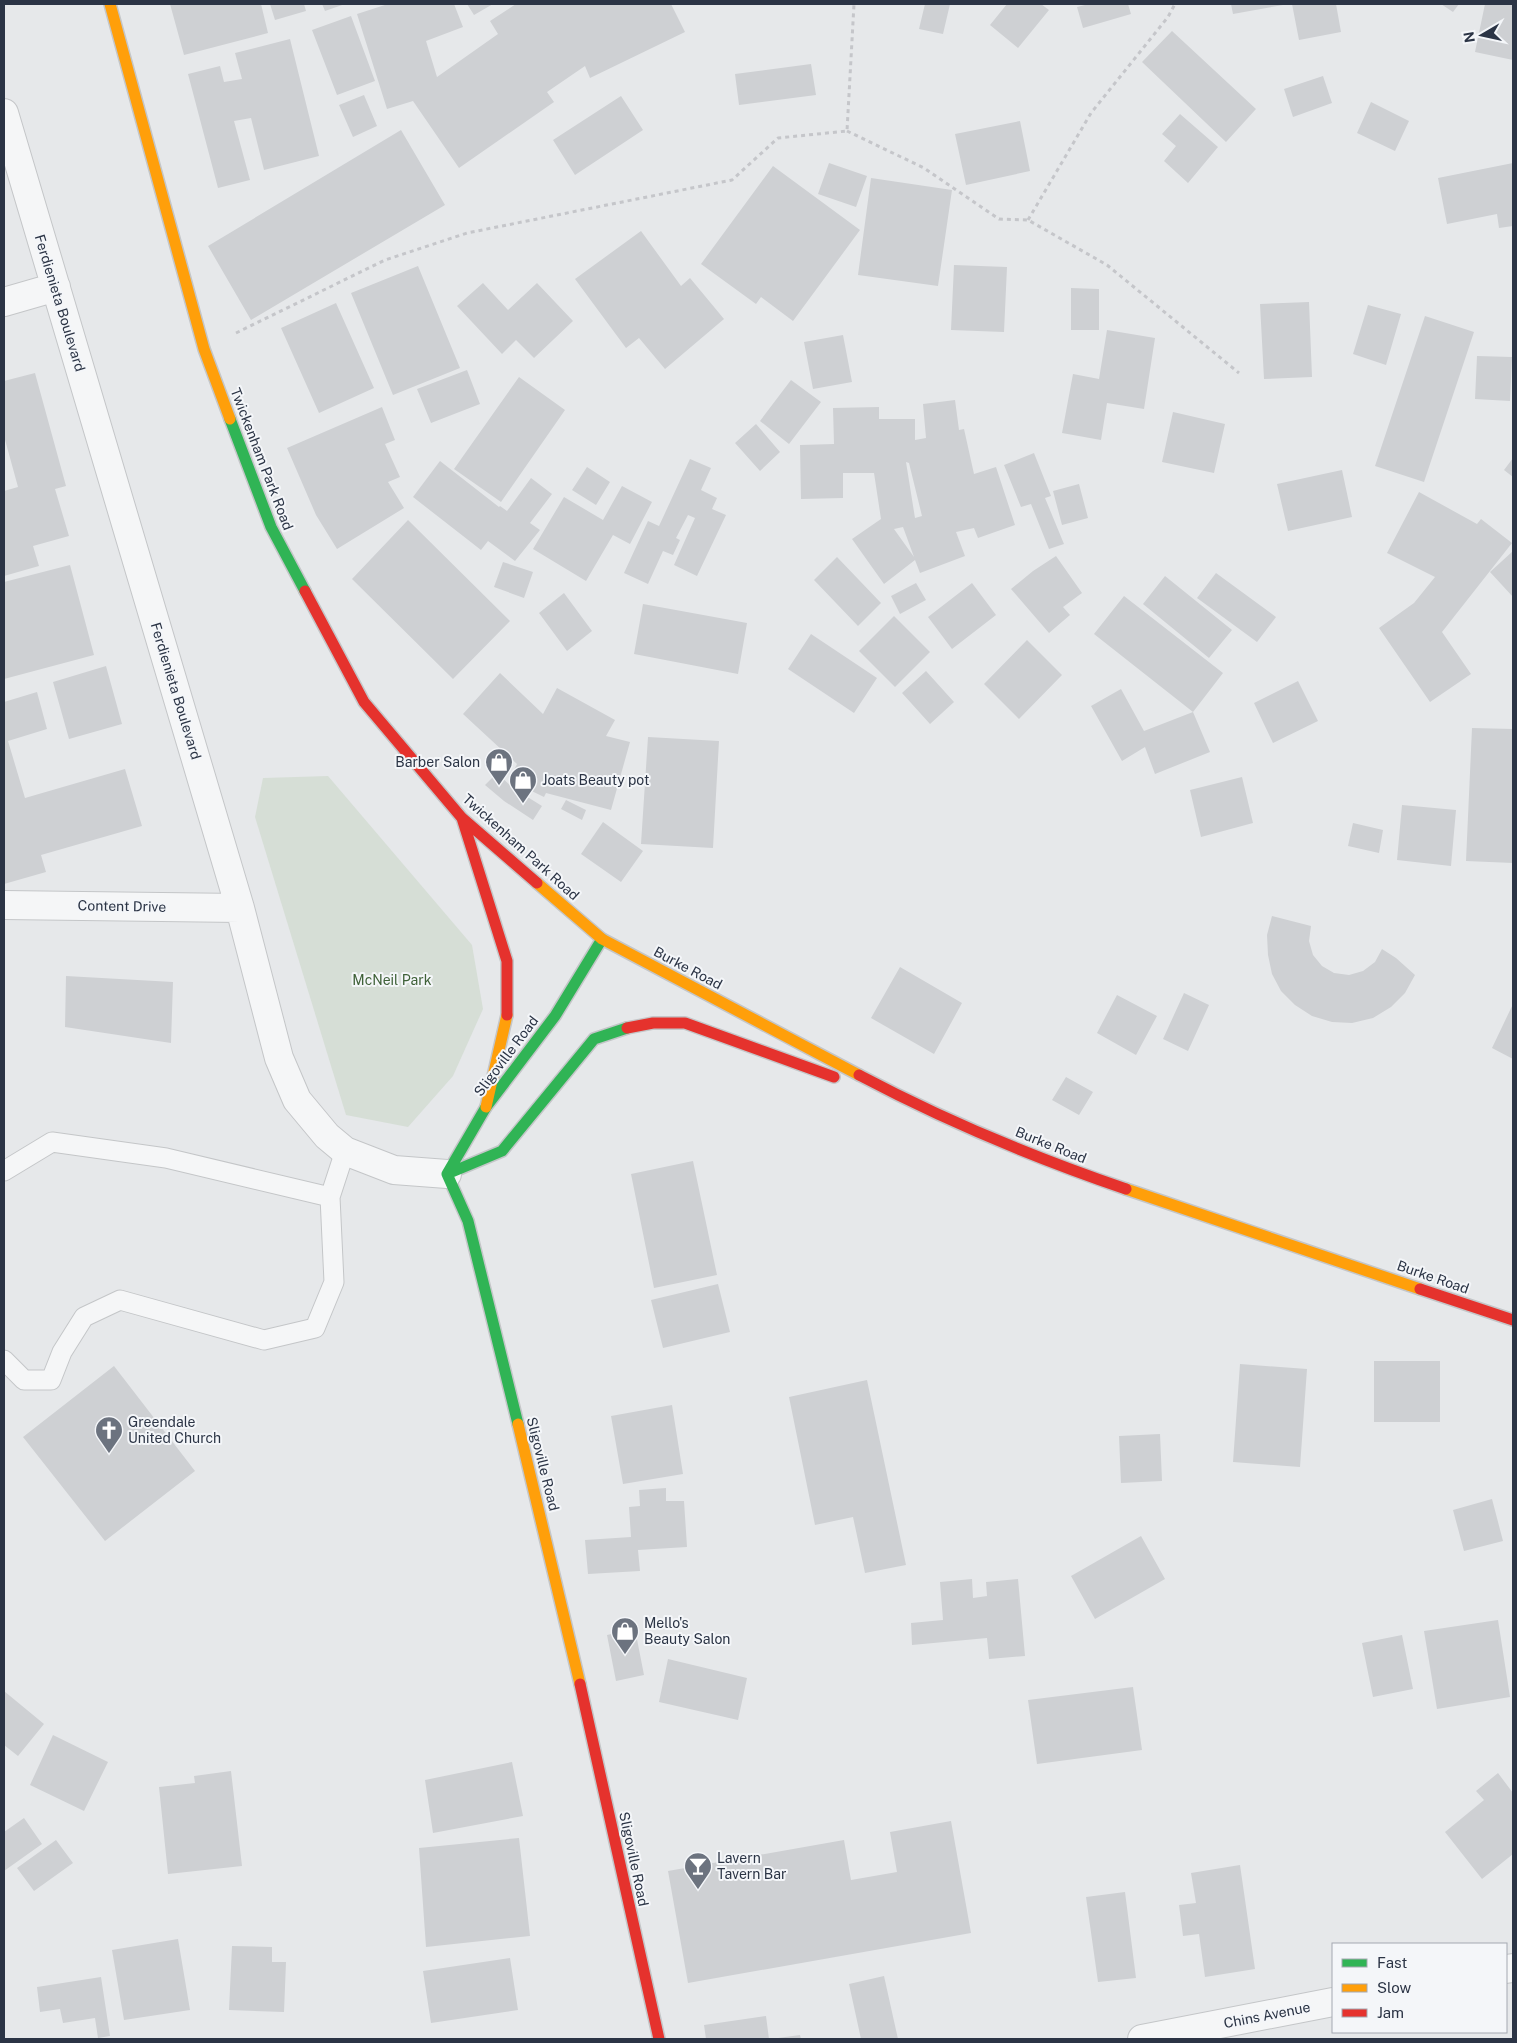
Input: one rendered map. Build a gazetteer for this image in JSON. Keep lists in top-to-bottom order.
{
  "streets": {
    "main road": ["Twickenham Park Road", "Burke Road", "Sligoville Road"],
    "street": ["Ferdienieta Boulevard", "Content Drive", "Chins Avenue"]
  },
  "crossings": [
    ["Ferdienieta Boulevard", "Content Drive"],
    ["Ferdienieta Boulevard", "Sligoville Road"],
    ["Twickenham Park Road", "Burke Road"],
    ["Twickenham Park Road", "Sligoville Road"],
    ["Burke Road", "Sligoville Road"]
  ],
  "parks": ["McNeil Park"],
  "places": {
    "shop": ["Barber Salon", "Joats Beauty pot", "Mello's Beauty Salon"],
    "church": ["Greendale United Church"],
    "bar": ["Lavern Tavern Bar"]
  },
  "legend": ["Fast", "Slow", "Jam"],
  "north": "left"
}
